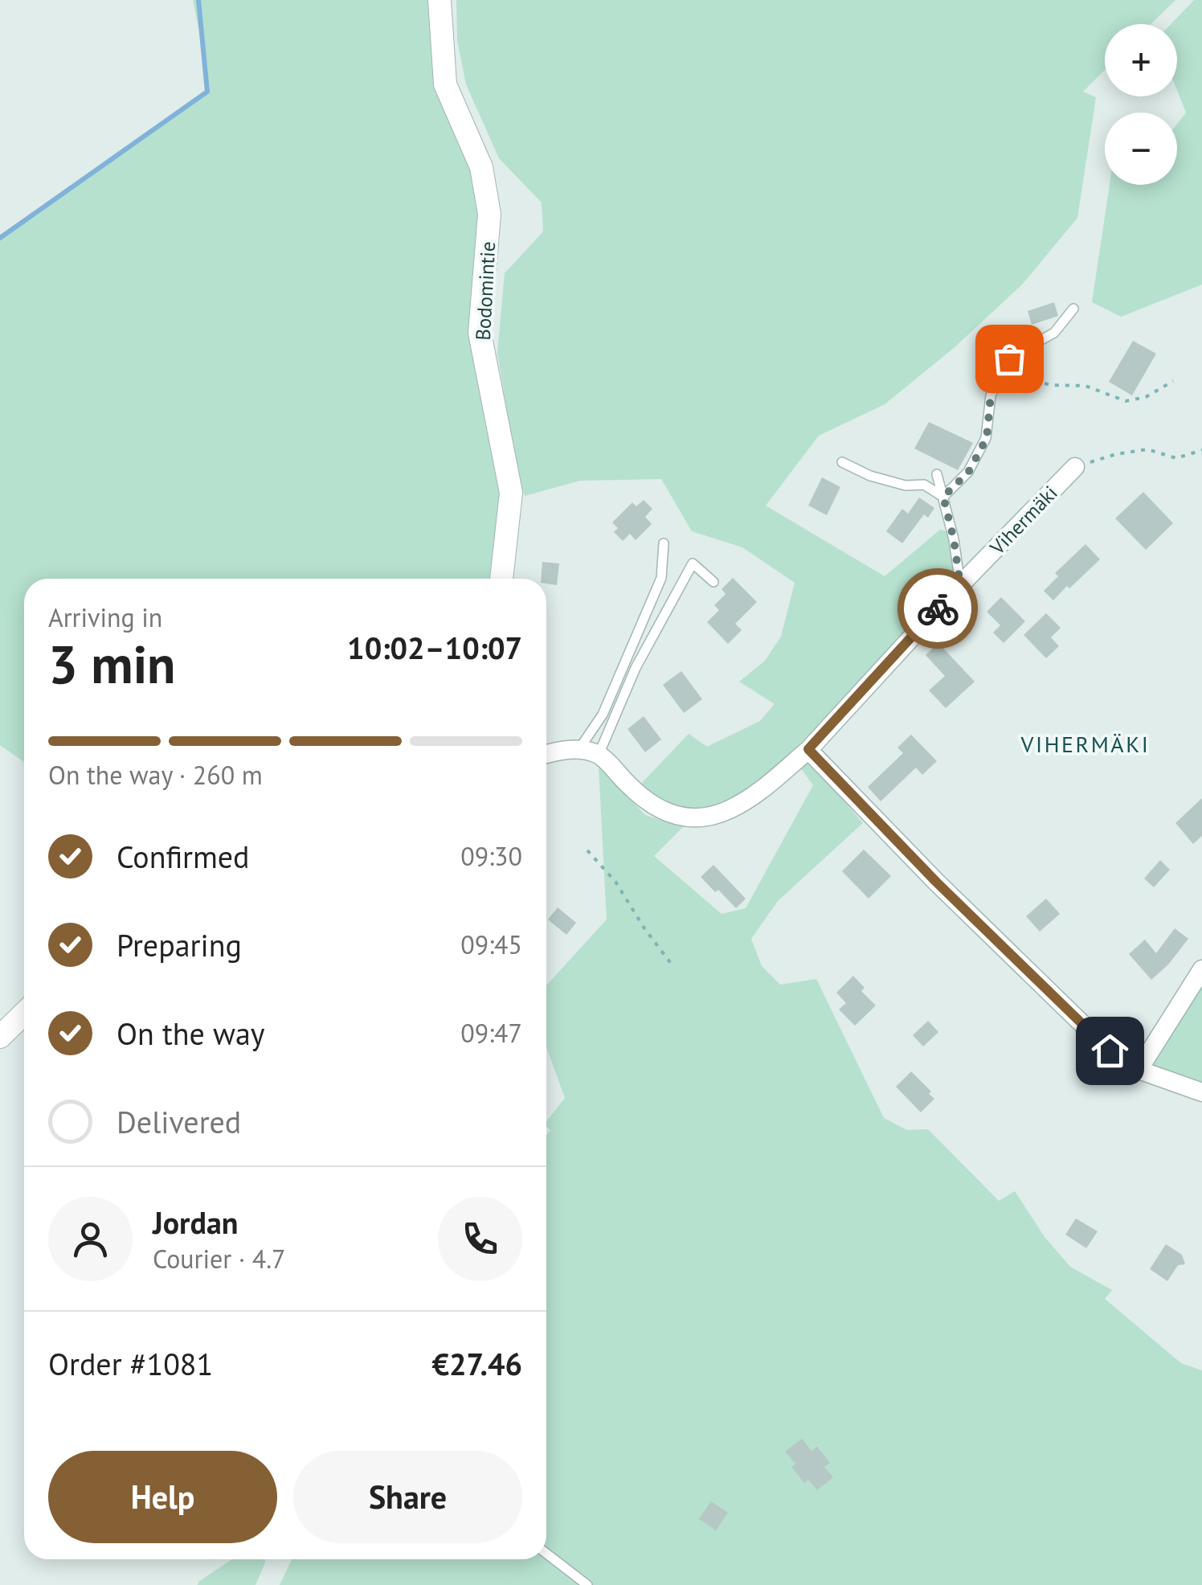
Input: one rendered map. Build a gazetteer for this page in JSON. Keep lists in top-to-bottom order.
{
  "streets": {
    "street": ["Bodomintie", "Vihermäki"]
  },
  "districts": ["VIHERMÄKI"],
  "page": {
    "map_buttons": ["+", "−"],
    "heading": ["3 min", "Arriving in", "10:02–10:07"],
    "panel": [
      "Jordan",
      "Courier · 4.7",
      "Order #1081",
      "€27.46"
    ],
    "bar": "On the way · 260 m",
    "list": [
      ["Confirmed", "09:30"],
      ["Preparing", "09:45"],
      ["On the way", "09:47"],
      "Delivered"
    ],
    "buttons": ["Help", "Share"]
  }
}
